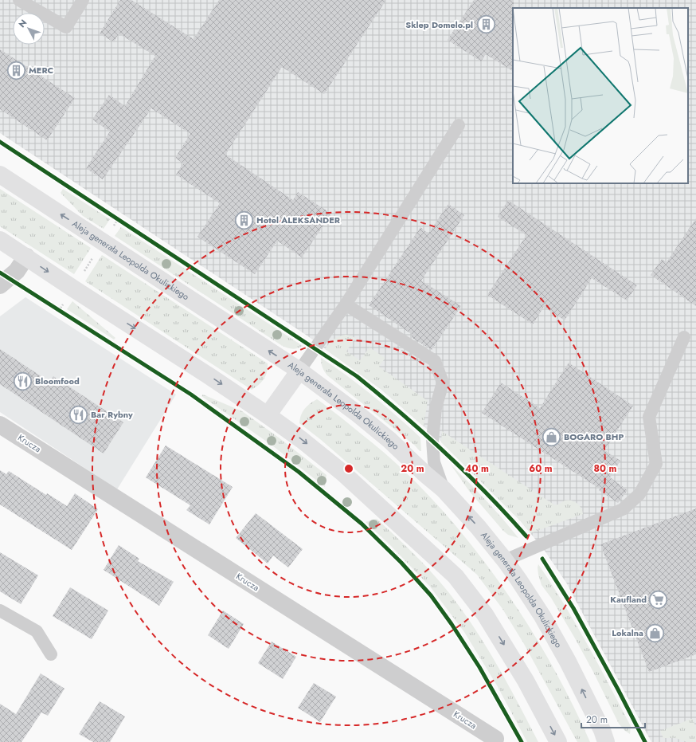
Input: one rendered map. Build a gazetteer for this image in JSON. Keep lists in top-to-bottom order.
{
  "streets": {
    "main road": ["Aleja generała Leopolda Okulickiego"],
    "street": ["Krucza"]
  },
  "places": {
    "building": ["Sklep Domelo.pl", "MERC", "Hotel ALEKSANDER"],
    "restaurant": ["Bloomfood", "Bar Rybny"],
    "shop": ["BOGARO BHP", "Lokalna"],
    "supermarket": ["Kaufland"]
  },
  "scale_bar": "20 m",
  "north": "top left",
  "rings": [
    "20 m",
    "40 m",
    "60 m",
    "80 m"
  ]
}
